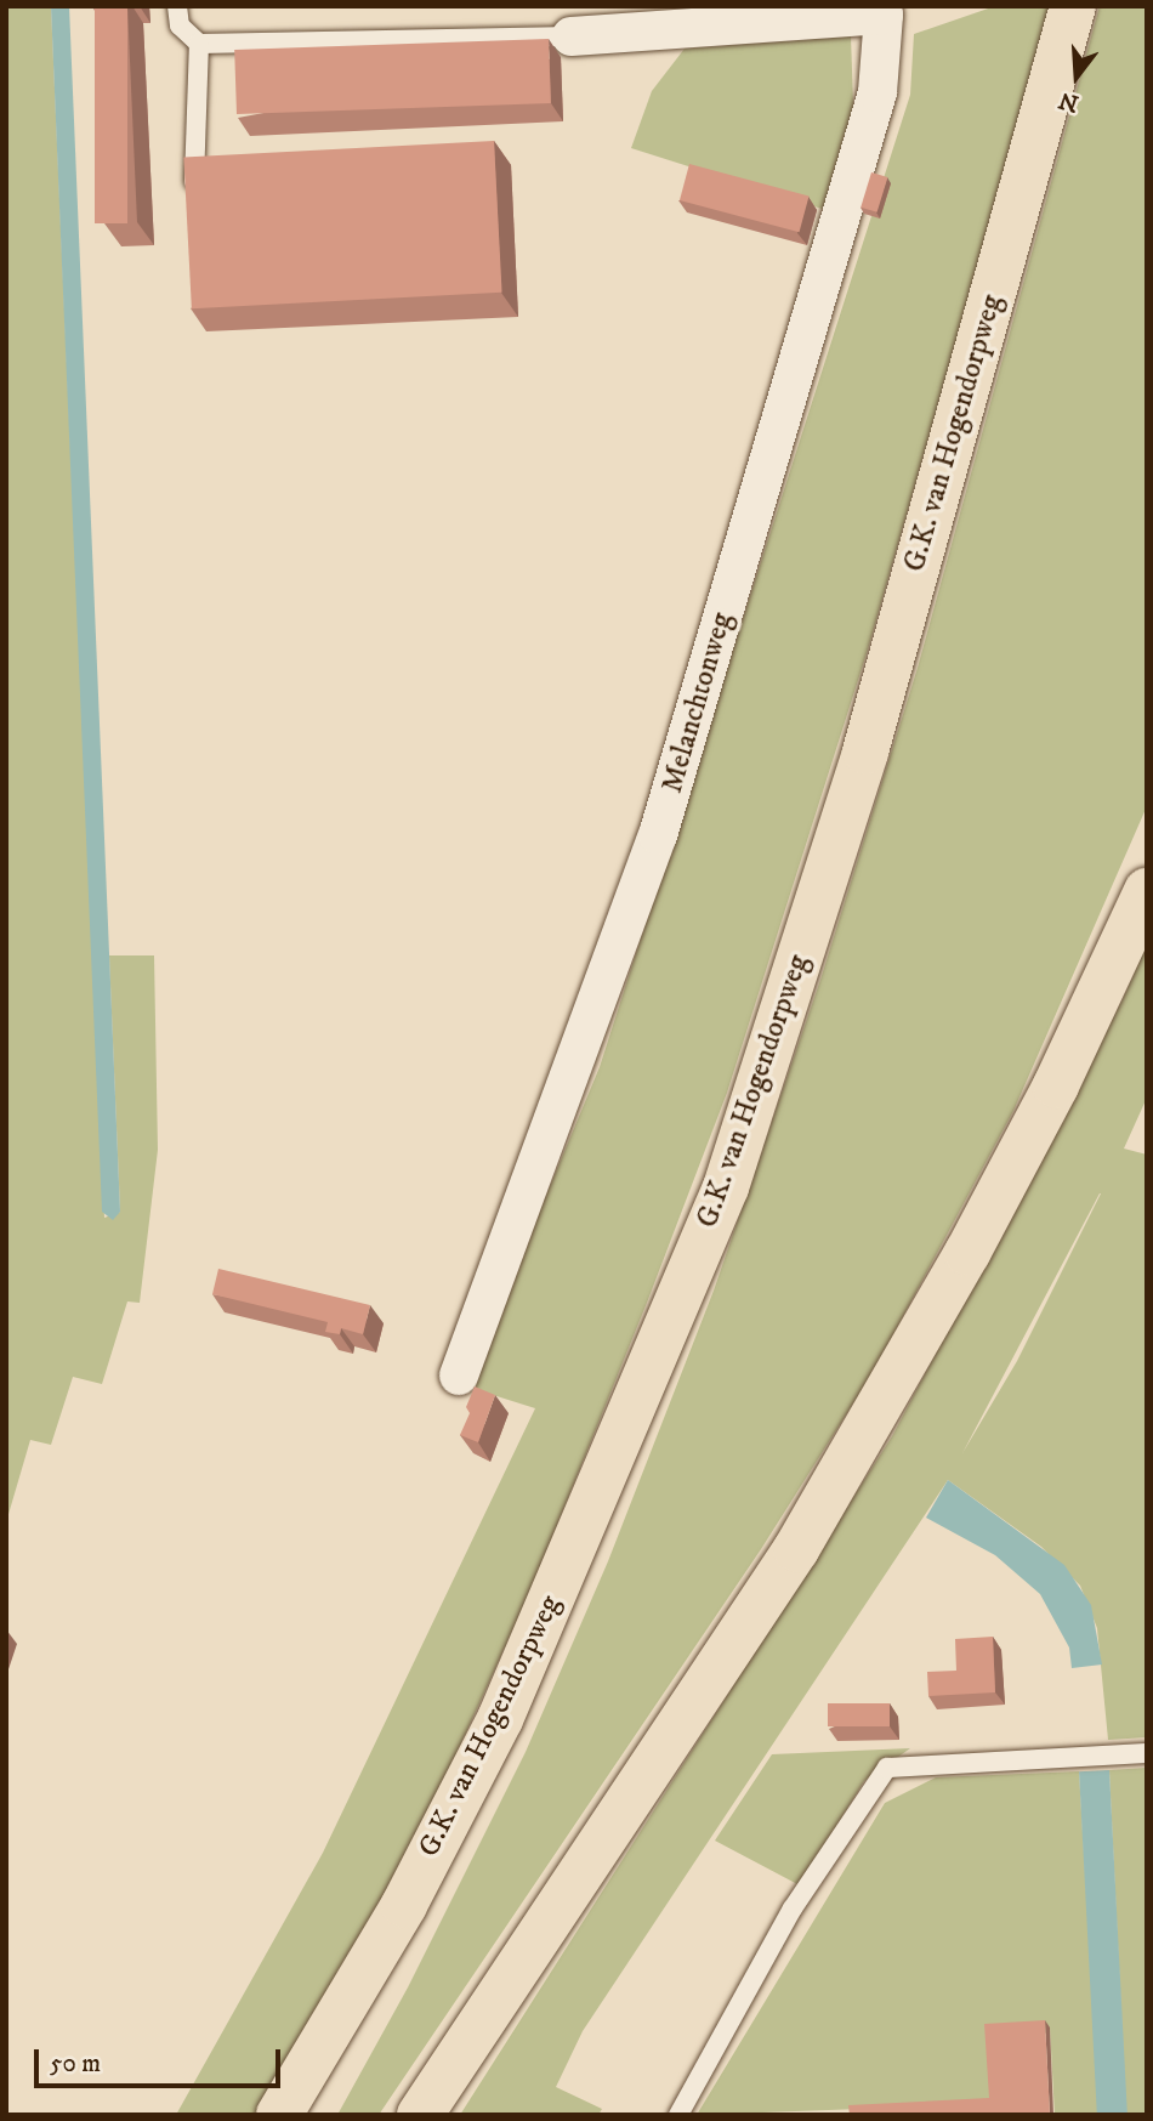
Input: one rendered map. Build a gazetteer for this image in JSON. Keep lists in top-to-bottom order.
{
  "streets": {
    "main road": ["G.K. van Hogendorpweg"],
    "street": ["Melanchtonweg"]
  },
  "scale_bar": "50 m",
  "north": "bottom"
}
